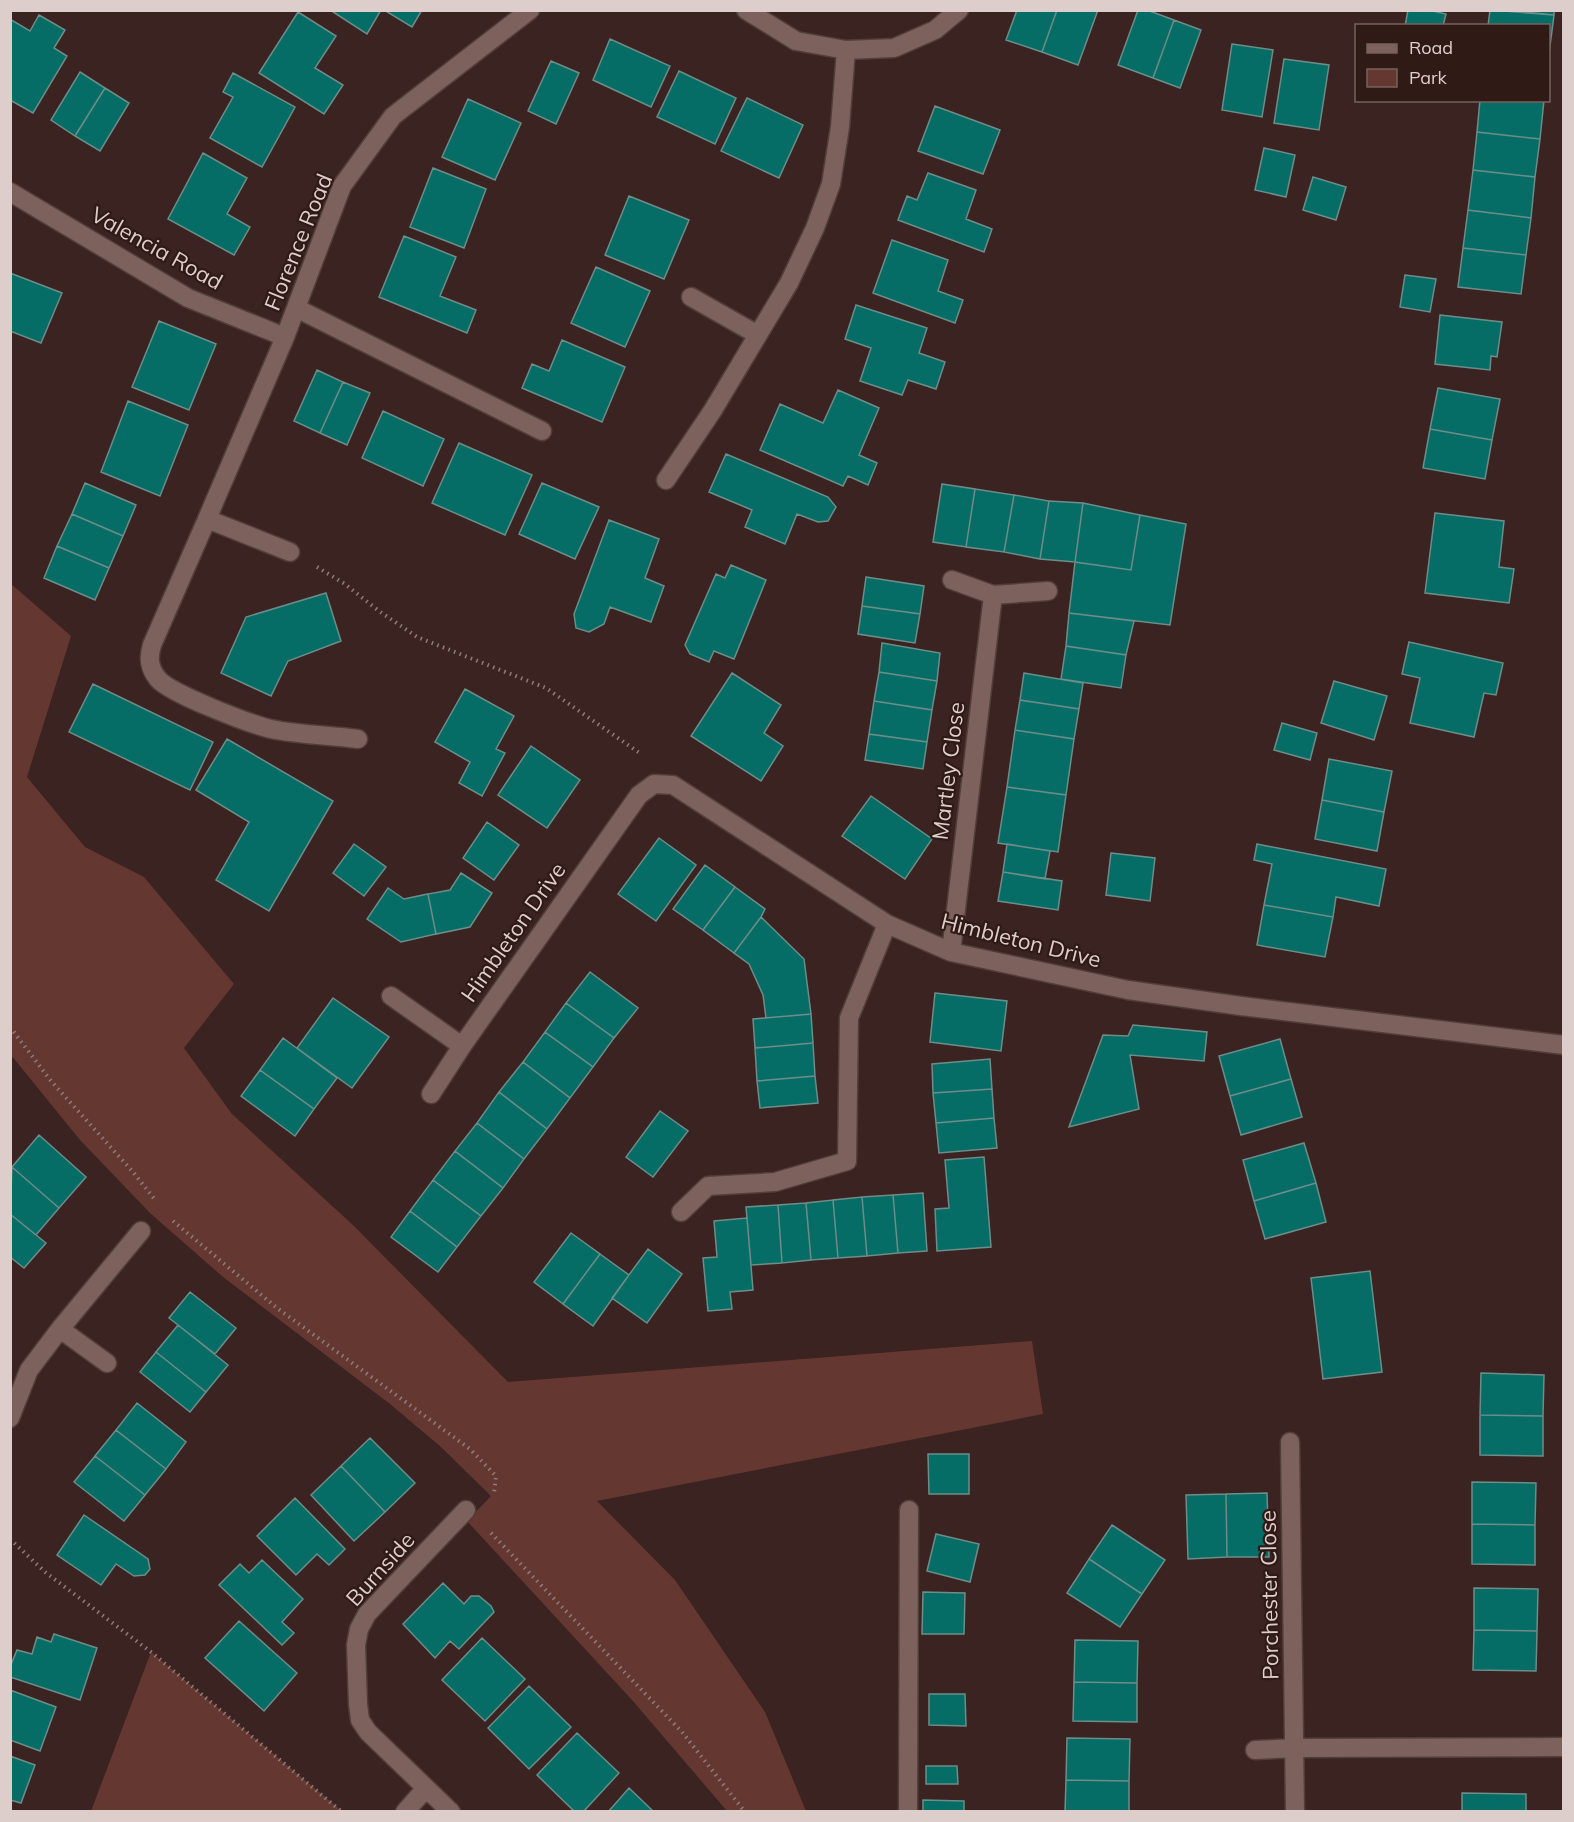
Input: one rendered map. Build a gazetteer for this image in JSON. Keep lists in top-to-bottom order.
{
  "streets": {
    "street": [
      "Florence Road",
      "Valencia Road",
      "Martley Close",
      "Himbleton Drive",
      "Burnside",
      "Porchester Close"
    ]
  },
  "crossings": [
    ["Florence Road", "Valencia Road"],
    ["Martley Close", "Himbleton Drive"]
  ],
  "legend": ["Road", "Park"]
}
